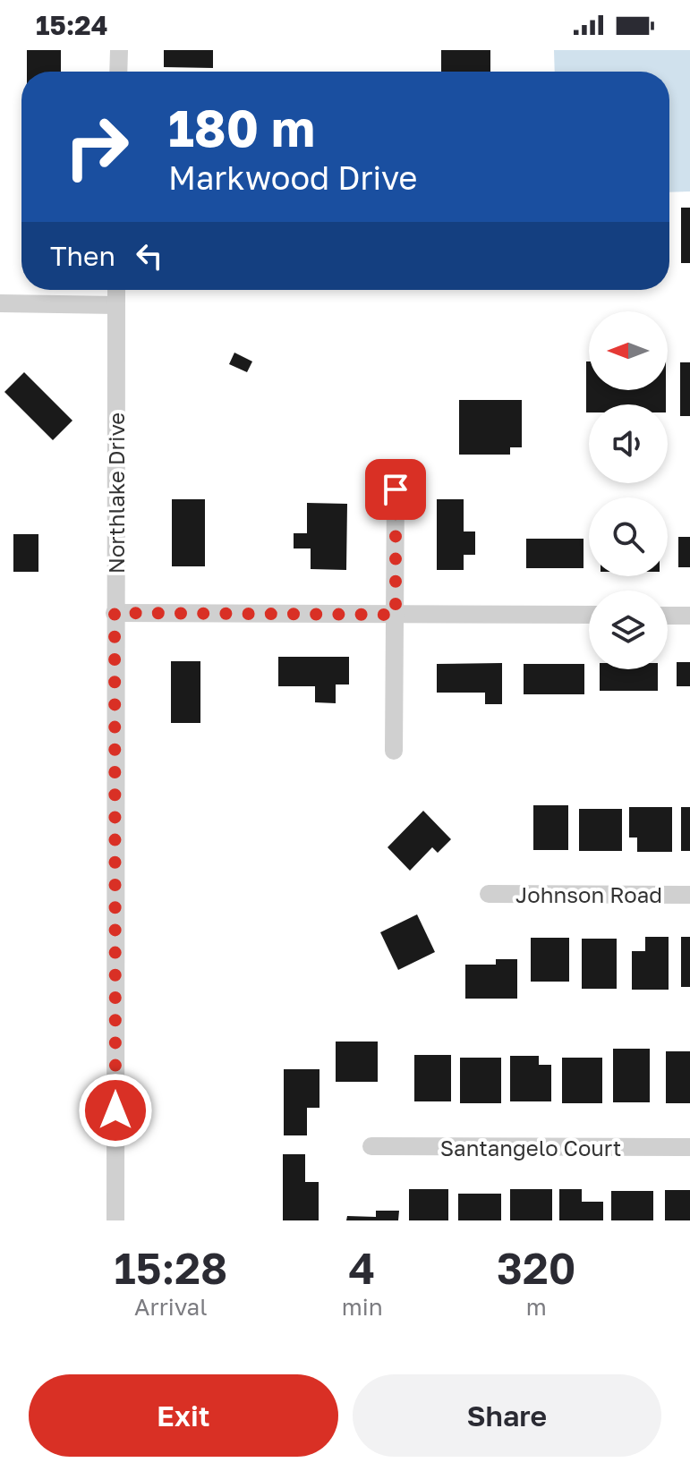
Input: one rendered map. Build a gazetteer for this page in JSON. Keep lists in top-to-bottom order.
{
  "streets": {
    "street": ["Northlake Drive", "Johnson Road", "Santangelo Court"]
  },
  "north": "left",
  "page": {
    "status": "15:24",
    "turn": ["180 m", "Markwood Drive"],
    "then": "Then",
    "eta": [
      "15:28",
      "Arrival",
      "4",
      "min",
      "320",
      "m"
    ],
    "buttons": ["Exit", "Share"]
  }
}
